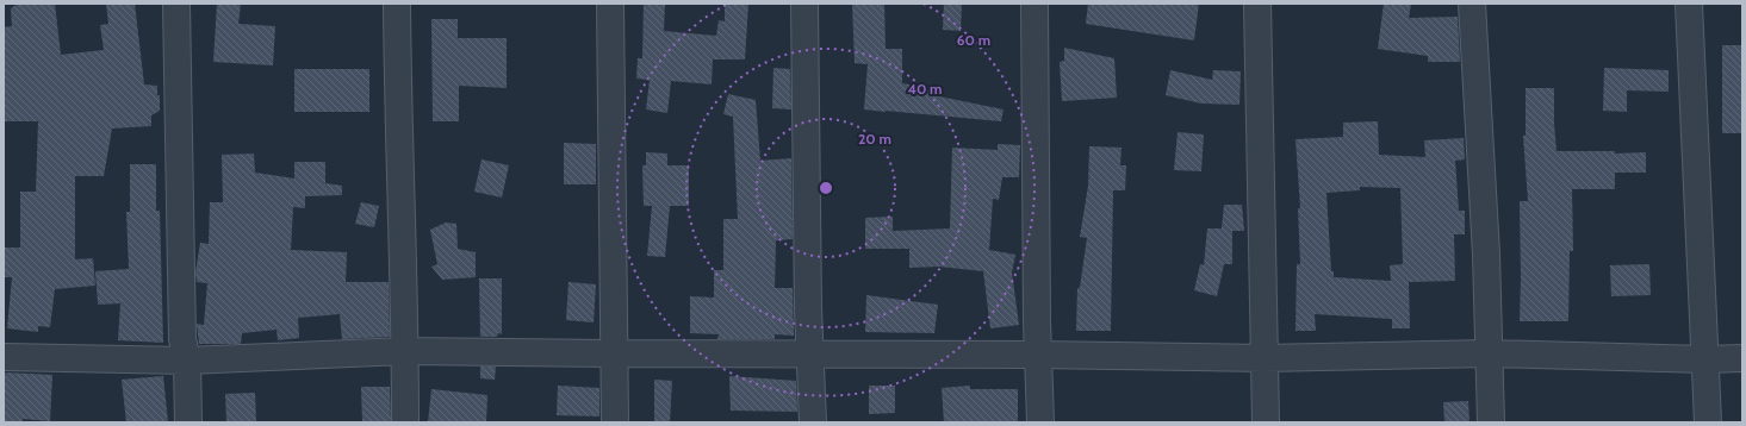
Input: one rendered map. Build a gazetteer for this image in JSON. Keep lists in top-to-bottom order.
{
  "rings": ["60 m", "40 m", "20 m"]
}
